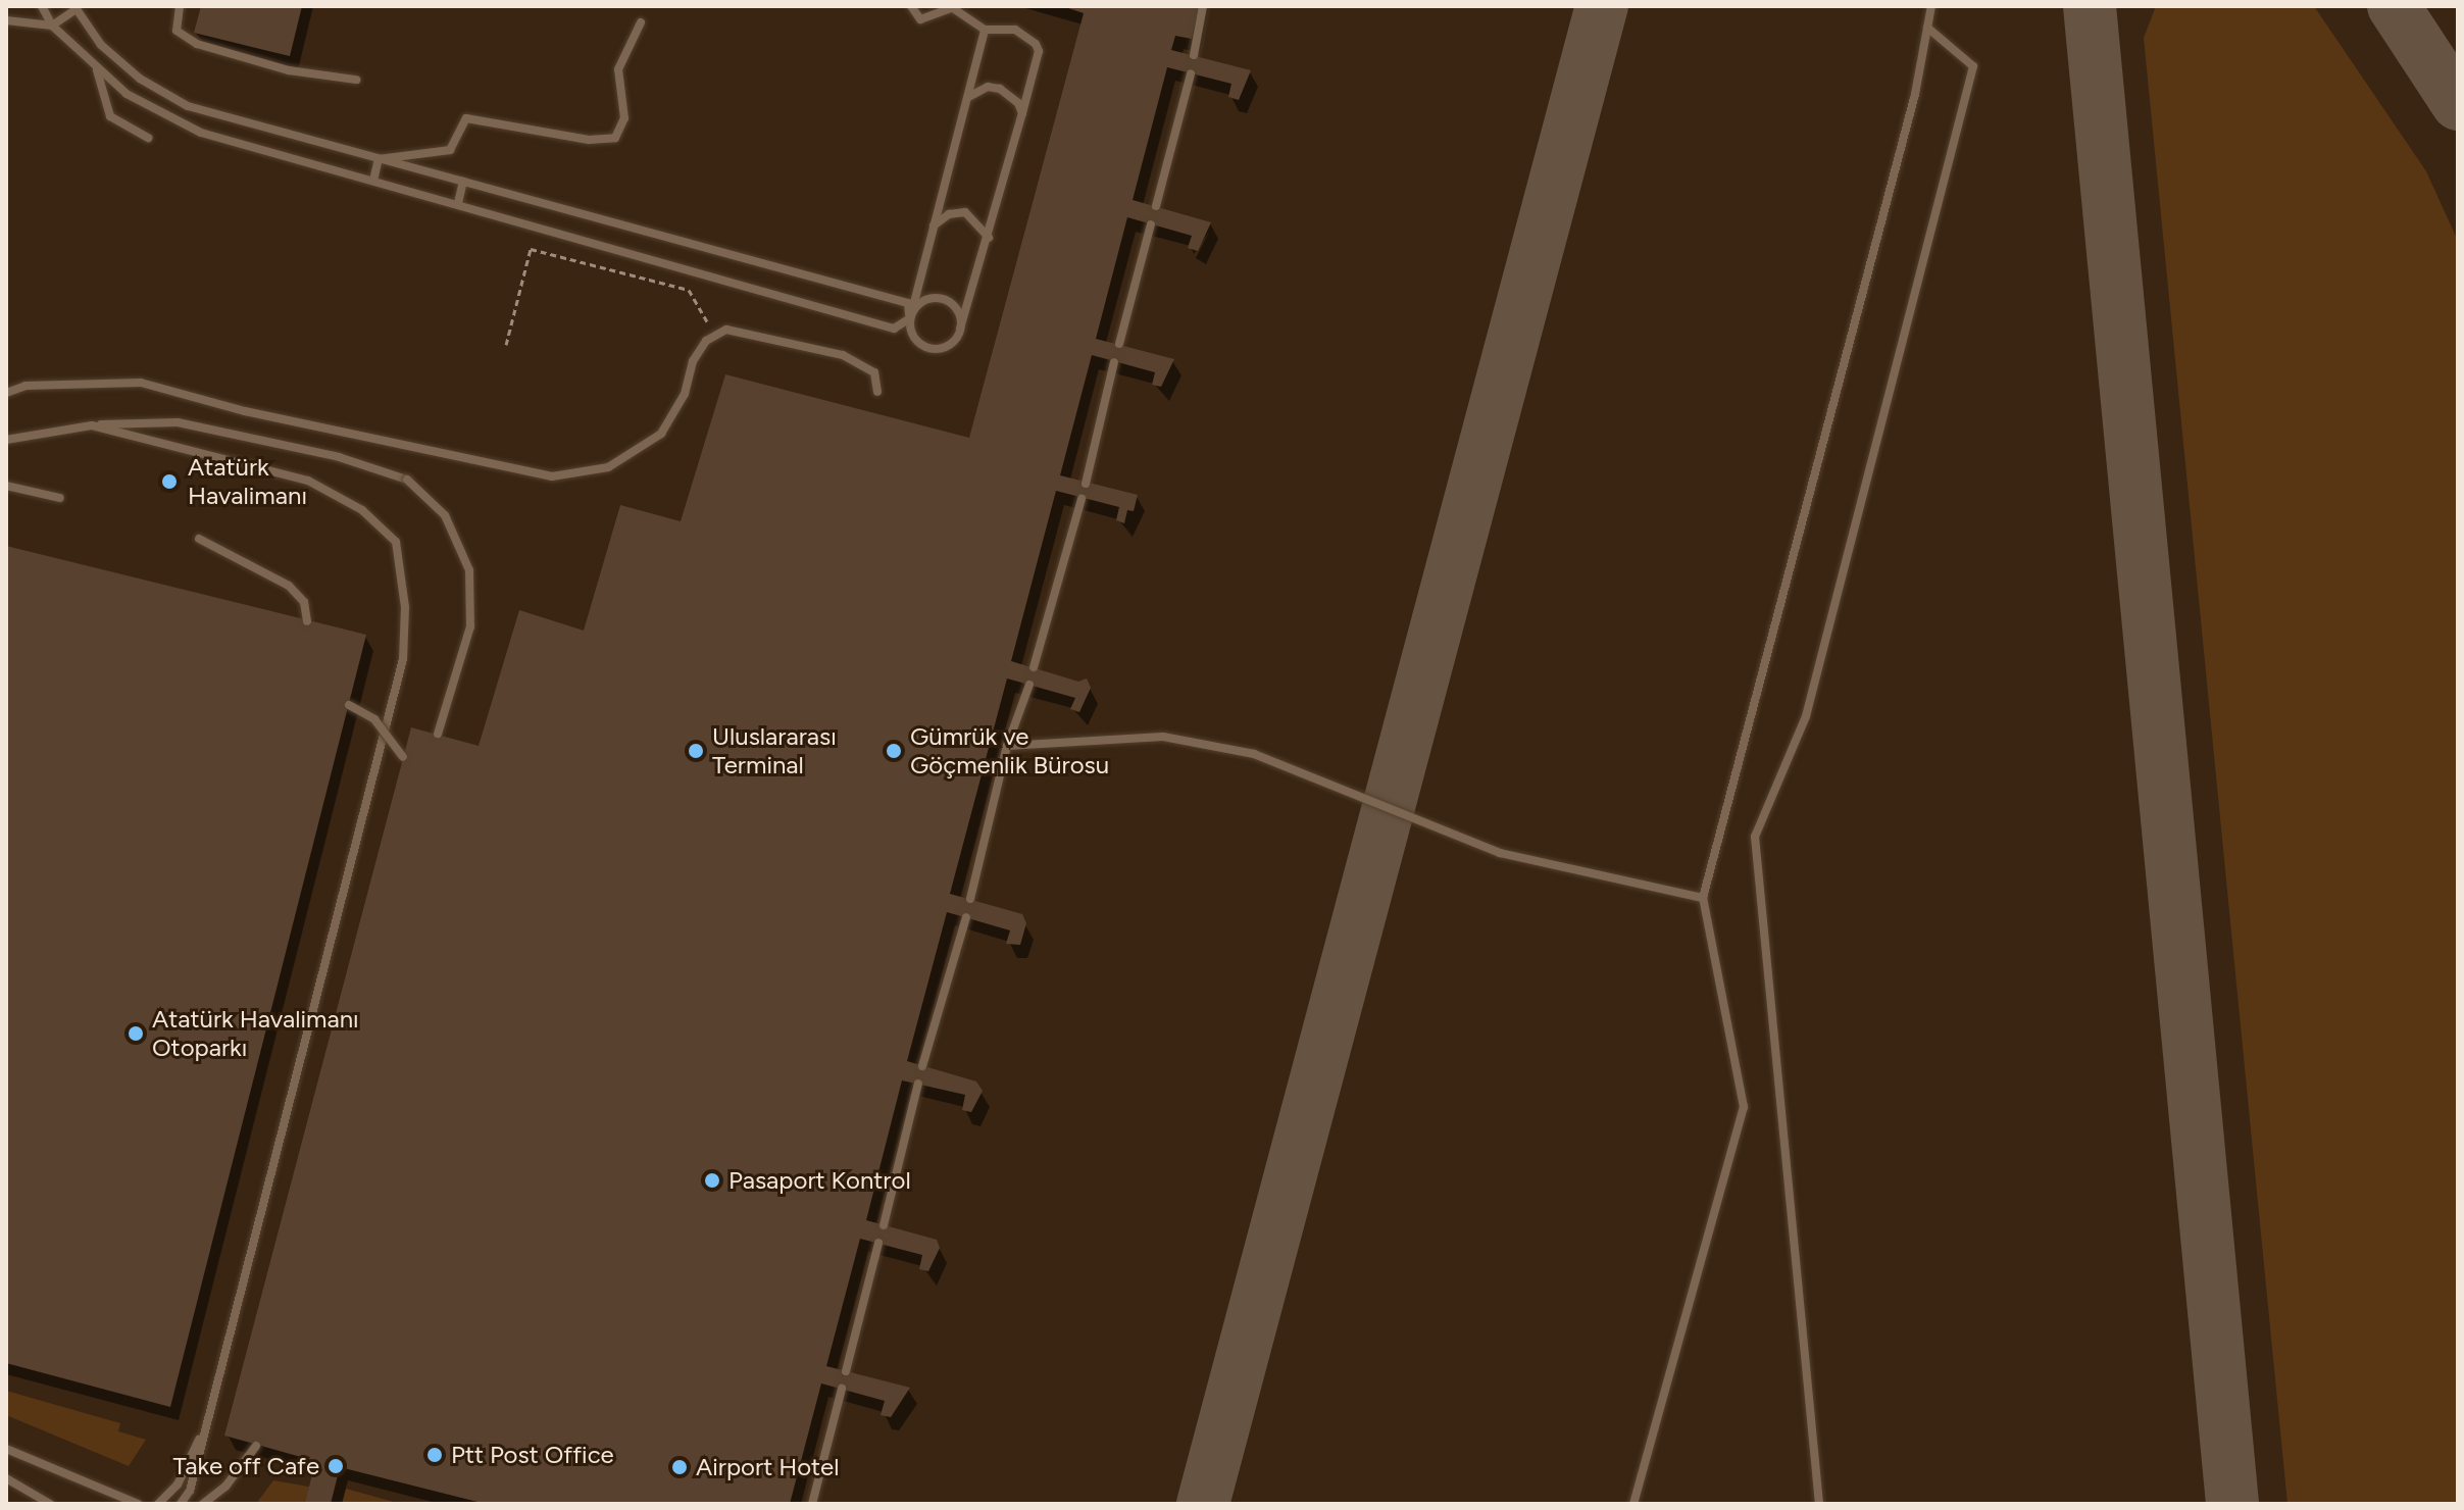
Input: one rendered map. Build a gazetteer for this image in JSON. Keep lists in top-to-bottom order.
{
  "places": [
    "Atatürk Havalimanı",
    "Uluslararası Terminal",
    "Gümrük ve Göçmenlik Bürosu",
    "Atatürk Havalimanı Otoparkı",
    "Pasaport Kontrol",
    "Ptt Post Office",
    "Take off Cafe",
    "Airport Hotel"
  ]
}
